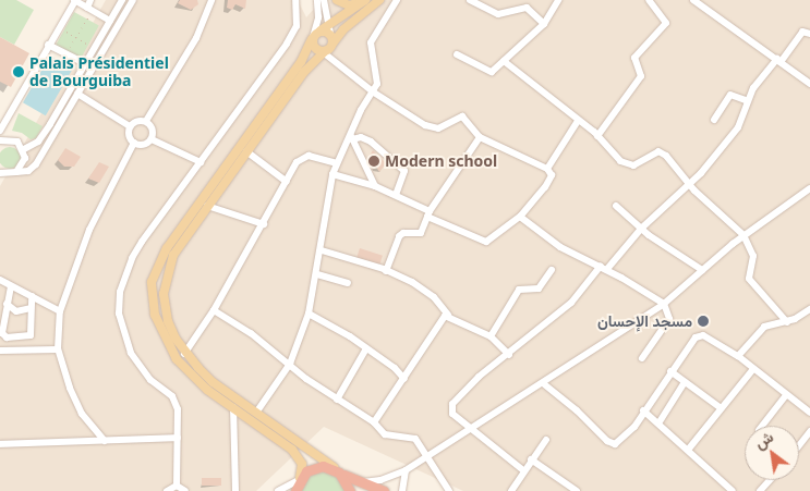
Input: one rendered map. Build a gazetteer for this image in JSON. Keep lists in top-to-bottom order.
{
  "places": ["Palais Présidentiel de Bourguiba", "Modern school", "مسجد الإحسان"],
  "north": "top left"
}
